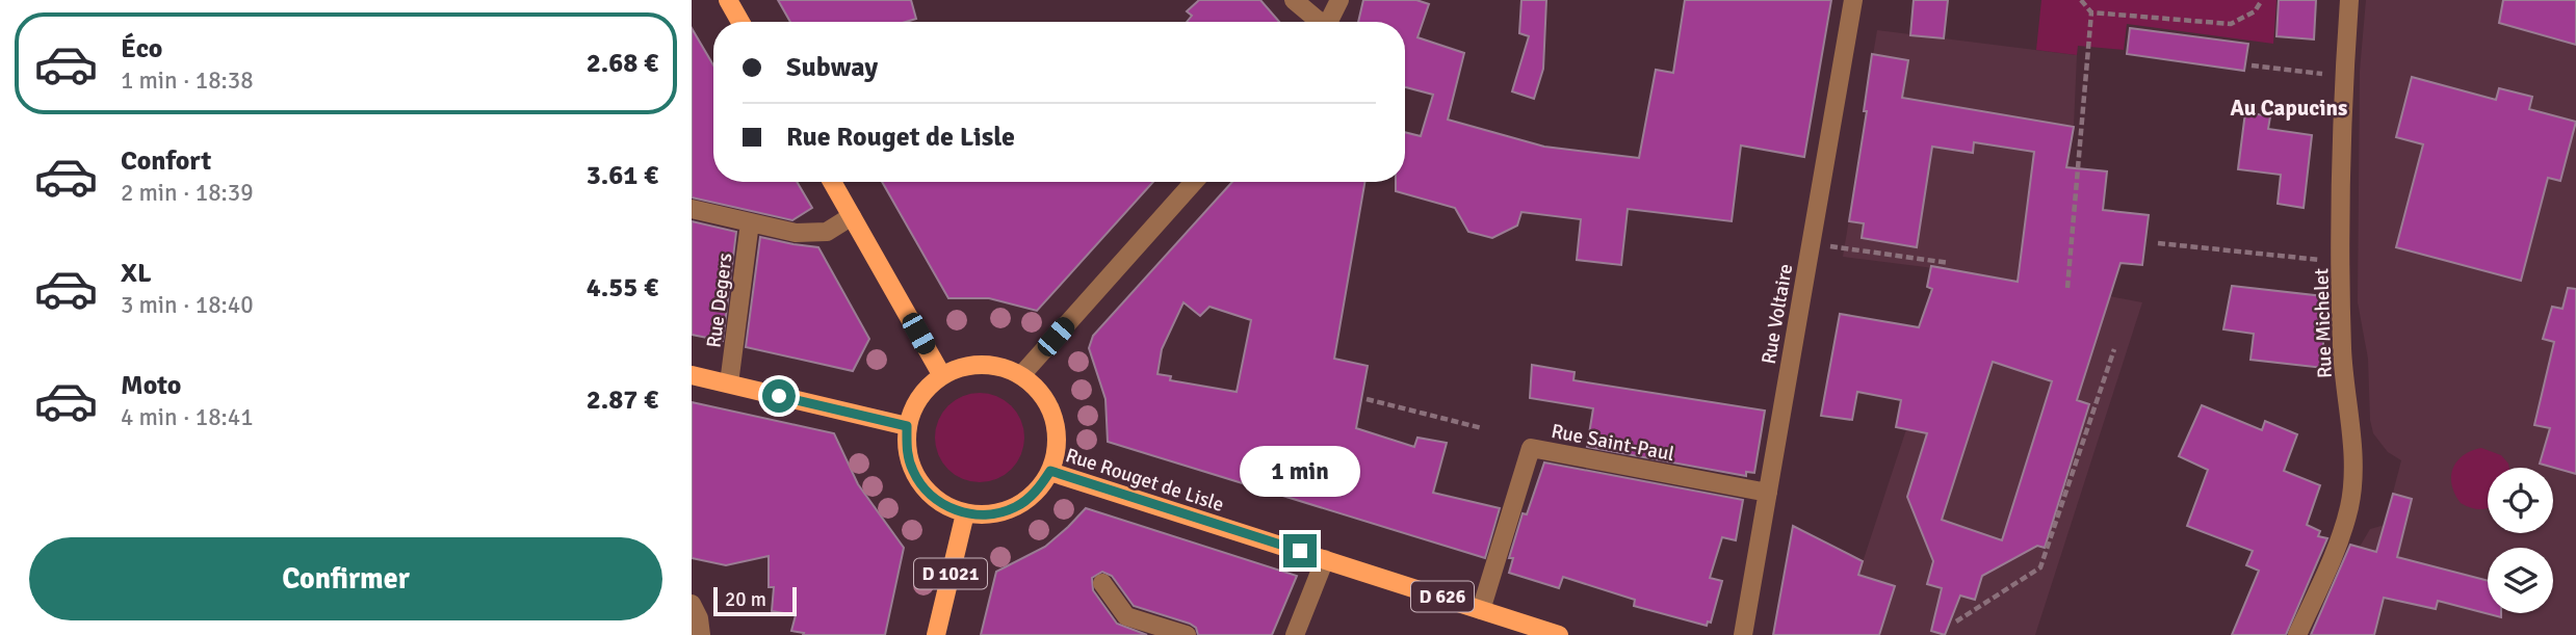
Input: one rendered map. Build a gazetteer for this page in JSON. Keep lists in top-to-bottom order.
{
  "streets": {
    "main road": ["Rue Rouget de Lisle", "D 1021", "D 626"],
    "street": [
      "Rue Degers",
      "Rue Voltaire",
      "Rue Michelet",
      "Rue Saint-Paul"
    ]
  },
  "crossings": [
    ["Rue Voltaire", "Rue Saint-Paul"],
    ["Rue Saint-Paul", "Rue Rouget de Lisle"],
    ["Rue Rouget de Lisle", "D 1021"]
  ],
  "districts": ["Au Capucins"],
  "scale_bar": "20 m",
  "page": {
    "list": [
      {
        "name": "Éco",
        "note": "1 min · 18:38",
        "value": "2.68 €"
      },
      {
        "name": "Confort",
        "note": "2 min · 18:39",
        "value": "3.61 €"
      },
      {
        "name": "XL",
        "note": "3 min · 18:40",
        "value": "4.55 €"
      },
      {
        "name": "Moto",
        "note": "4 min · 18:41",
        "value": "2.87 €"
      }
    ],
    "banner": ["Subway", "Rue Rouget de Lisle"],
    "bubble": "1 min",
    "buttons": "Confirmer",
    "scale": "20 m"
  }
}
